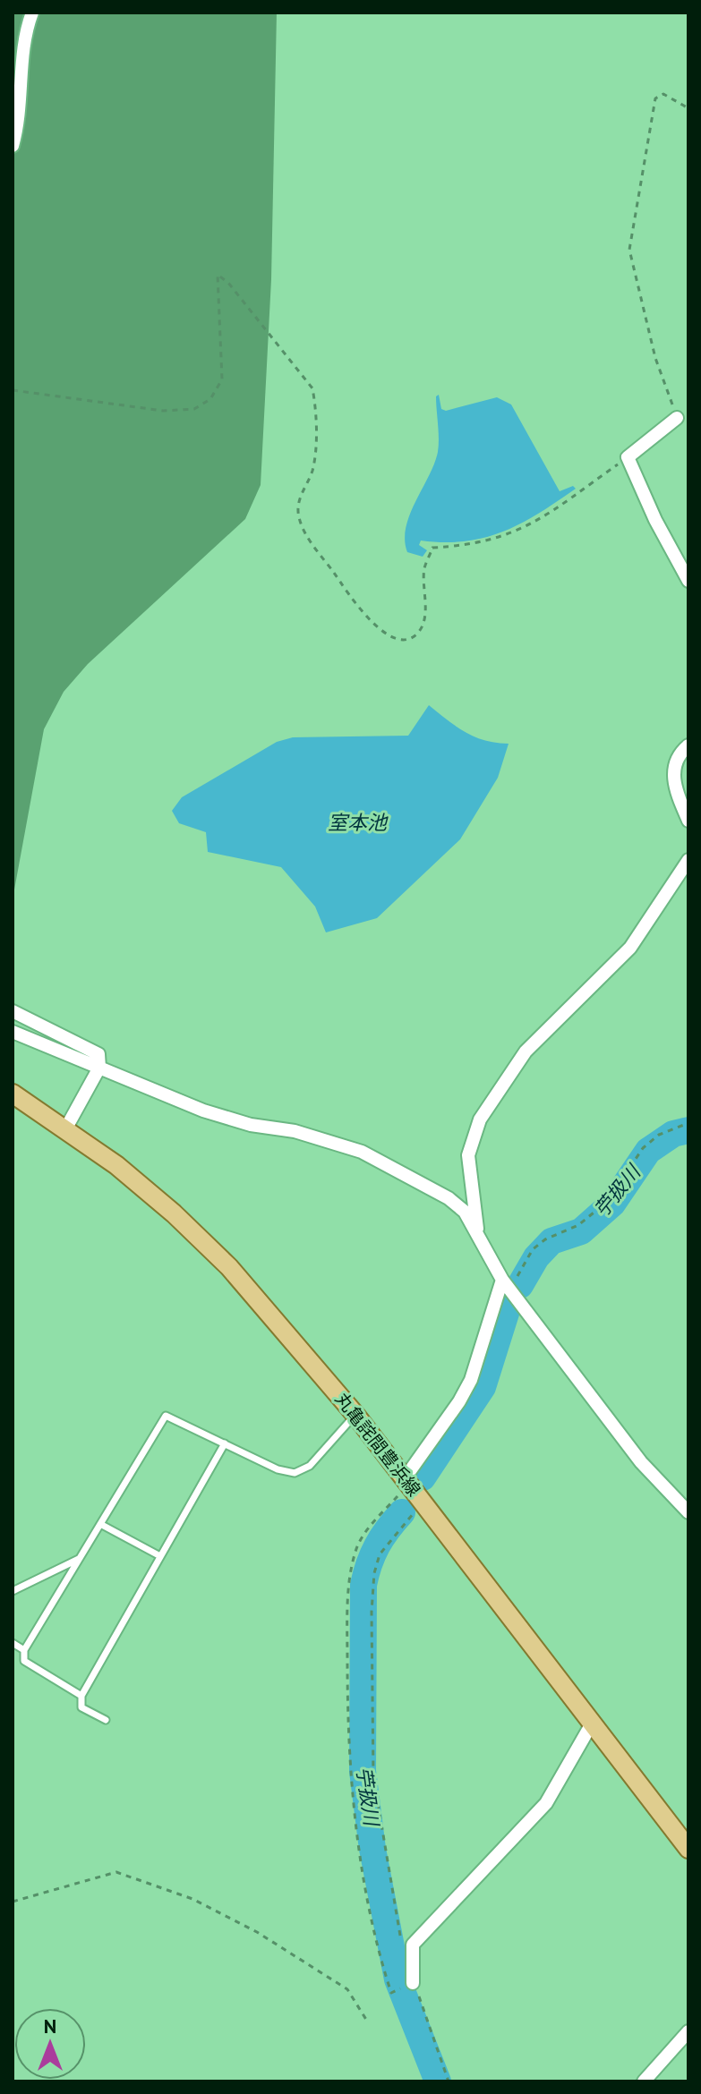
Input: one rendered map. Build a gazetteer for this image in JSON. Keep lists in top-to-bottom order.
{
  "streets": {
    "main road": ["丸亀詫間豊浜線"]
  },
  "water": ["室本池", "苧扱川"],
  "north": "top"
}
